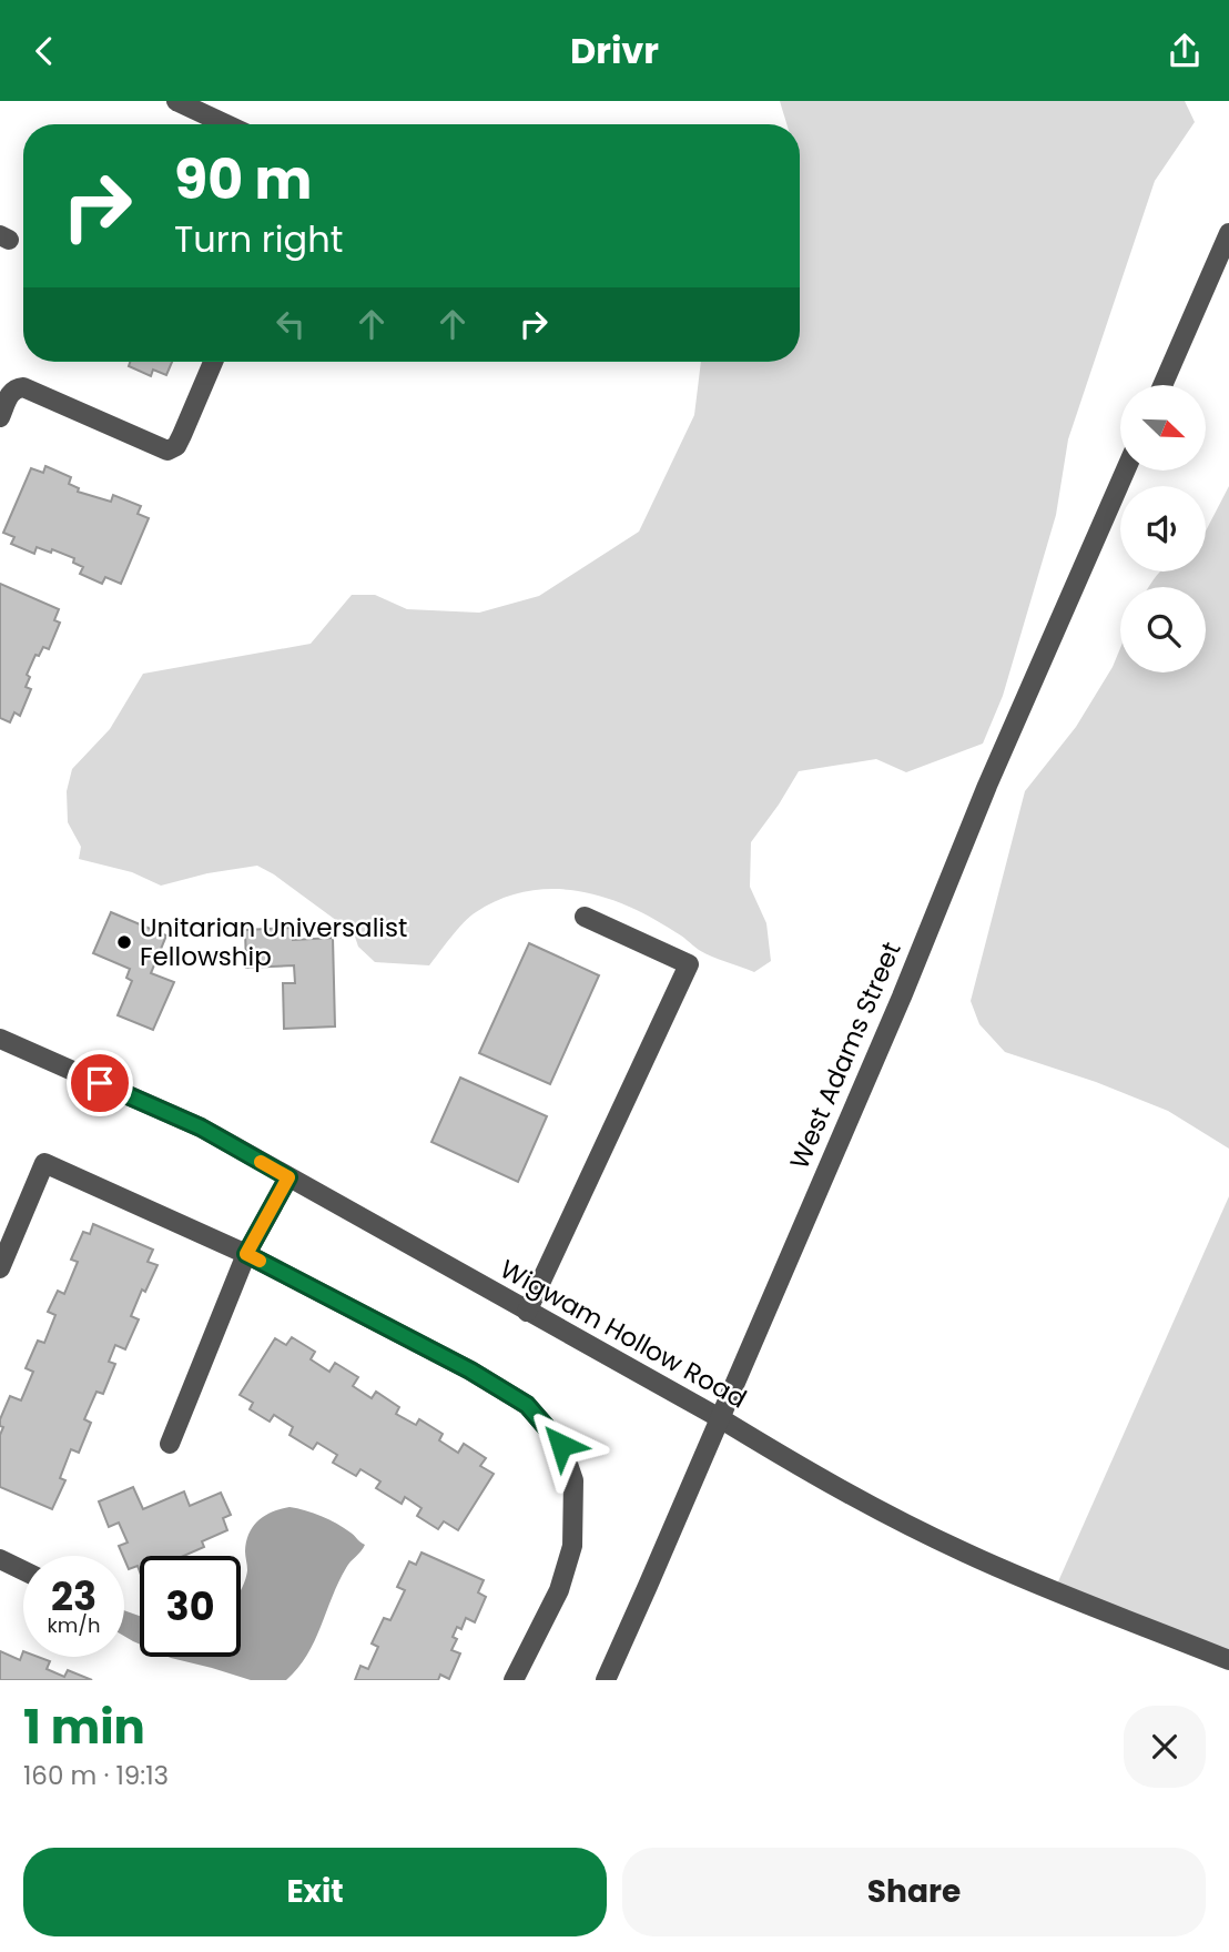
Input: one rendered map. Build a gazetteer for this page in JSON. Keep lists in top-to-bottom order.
{
  "streets": {
    "street": ["West Adams Street", "Wigwam Hollow Road"]
  },
  "crossings": [
    ["West Adams Street", "Wigwam Hollow Road"]
  ],
  "places": ["Unitarian Universalist Fellowship"],
  "north": "bottom right",
  "page": {
    "header": "Drivr",
    "turn": ["90 m", "Turn right"],
    "speed": "23 km/h",
    "limit": "30",
    "heading": ["1 min", "160 m · 19:13"],
    "buttons": ["Exit", "Share"]
  }
}
